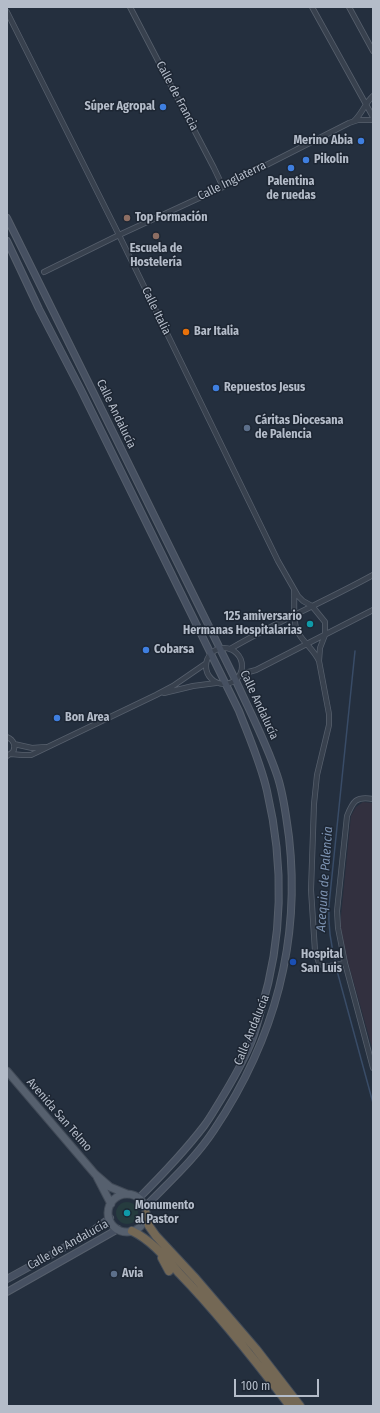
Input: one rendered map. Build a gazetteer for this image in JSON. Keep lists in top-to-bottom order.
{
  "streets": {
    "main road": ["Calle Andalucía", "Avenida San Telmo", "Calle de Andalucía"],
    "street": ["Calle de Francia", "Calle Inglaterra", "Calle Italia"]
  },
  "crossings": [
    ["Calle de Francia", "Calle Inglaterra"],
    ["Calle Inglaterra", "Calle Italia"],
    ["Calle Andalucía", "Avenida San Telmo"],
    ["Calle Andalucía", "Calle de Andalucía"],
    ["Avenida San Telmo", "Calle de Andalucía"]
  ],
  "water": ["Acequia de Palencia"],
  "places": [
    "Súper Agropal",
    "Merino Abia",
    "Pikolin",
    "Palentina de ruedas",
    "Top Formación",
    "Escuela de Hostelería",
    "Bar Italia",
    "Repuestos Jesus",
    "Cáritas Diocesana de Palencia",
    "125 amiversario Hermanas Hospitalarias",
    "Cobarsa",
    "Bon Area",
    "Hospital San Luis",
    "Monumento al Pastor",
    "Avia"
  ],
  "scale_bar": "100 m"
}
